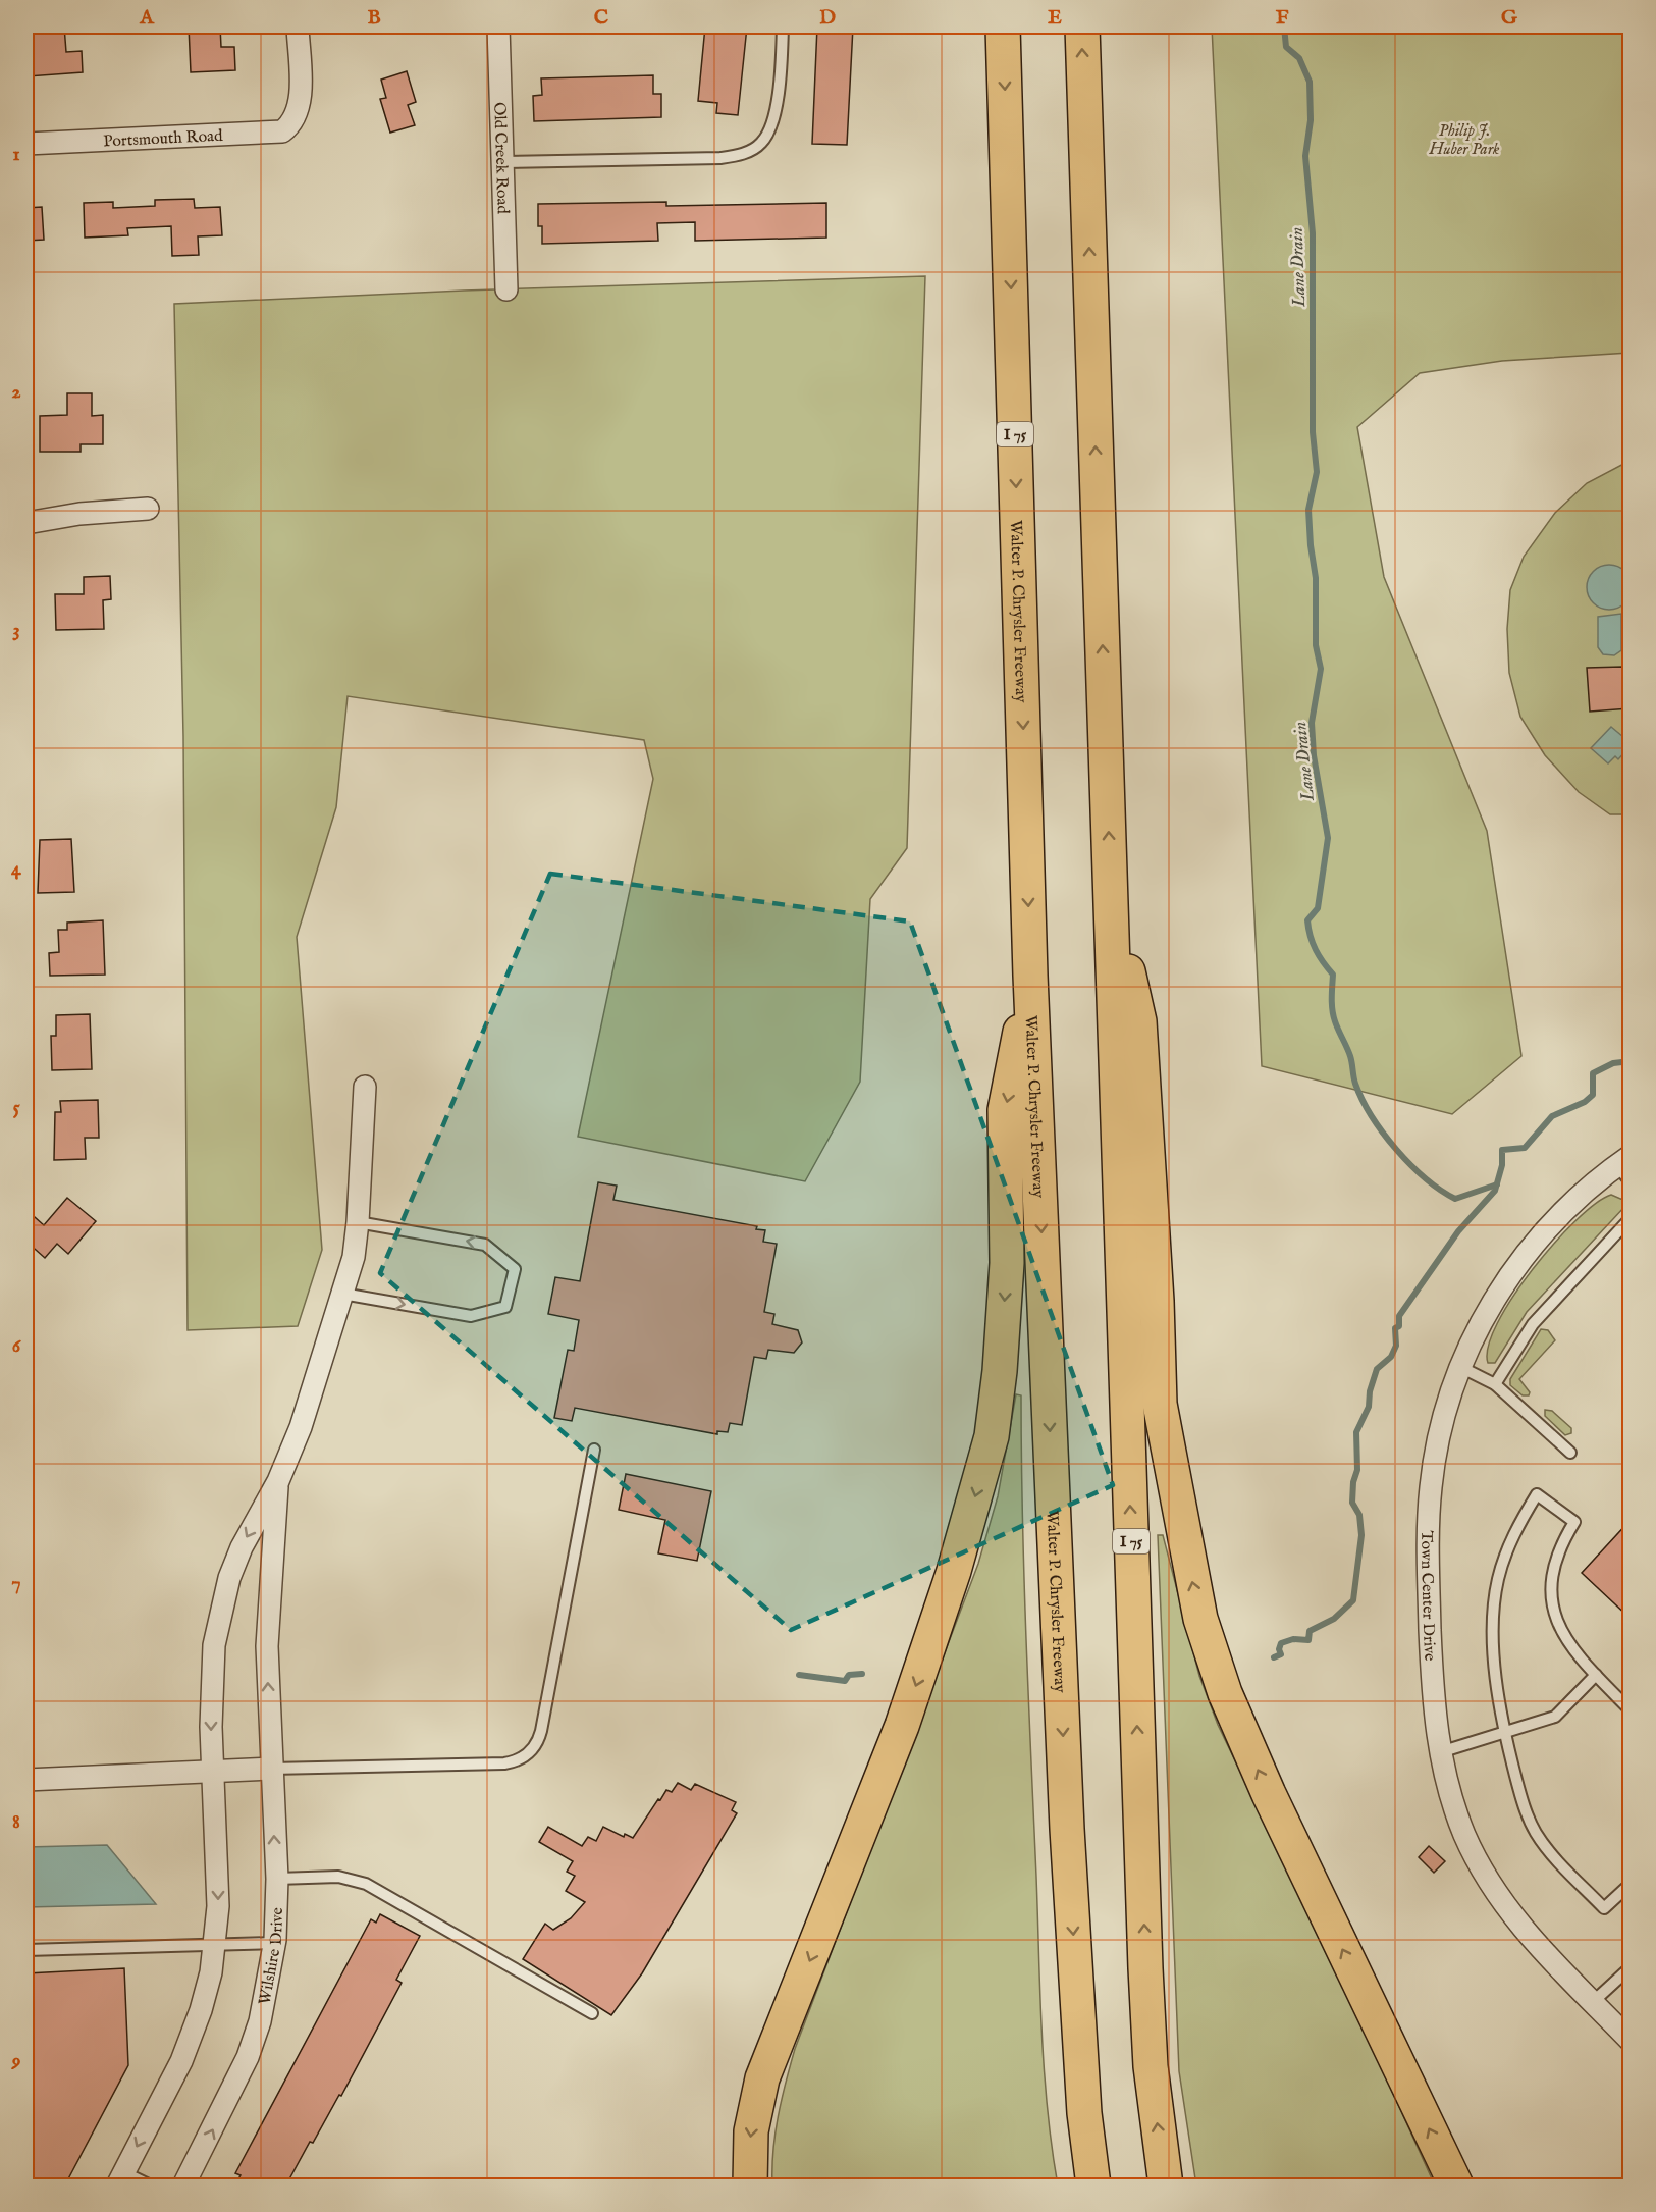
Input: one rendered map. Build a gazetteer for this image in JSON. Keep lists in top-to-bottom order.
{
  "streets": {
    "highway": ["I 75", "Walter P. Chrysler Freeway"],
    "street": [
      "Portsmouth Road",
      "Old Creek Road",
      "Town Center Drive",
      "Wilshire Drive"
    ]
  },
  "water": ["Lane Drain"],
  "parks": ["Philip J. Huber Park"],
  "grid": {
    "columns": [
      "A",
      "B",
      "C",
      "D",
      "E",
      "F",
      "G"
    ],
    "rows": [
      "1",
      "2",
      "3",
      "4",
      "5",
      "6",
      "7",
      "8",
      "9"
    ]
  }
}
